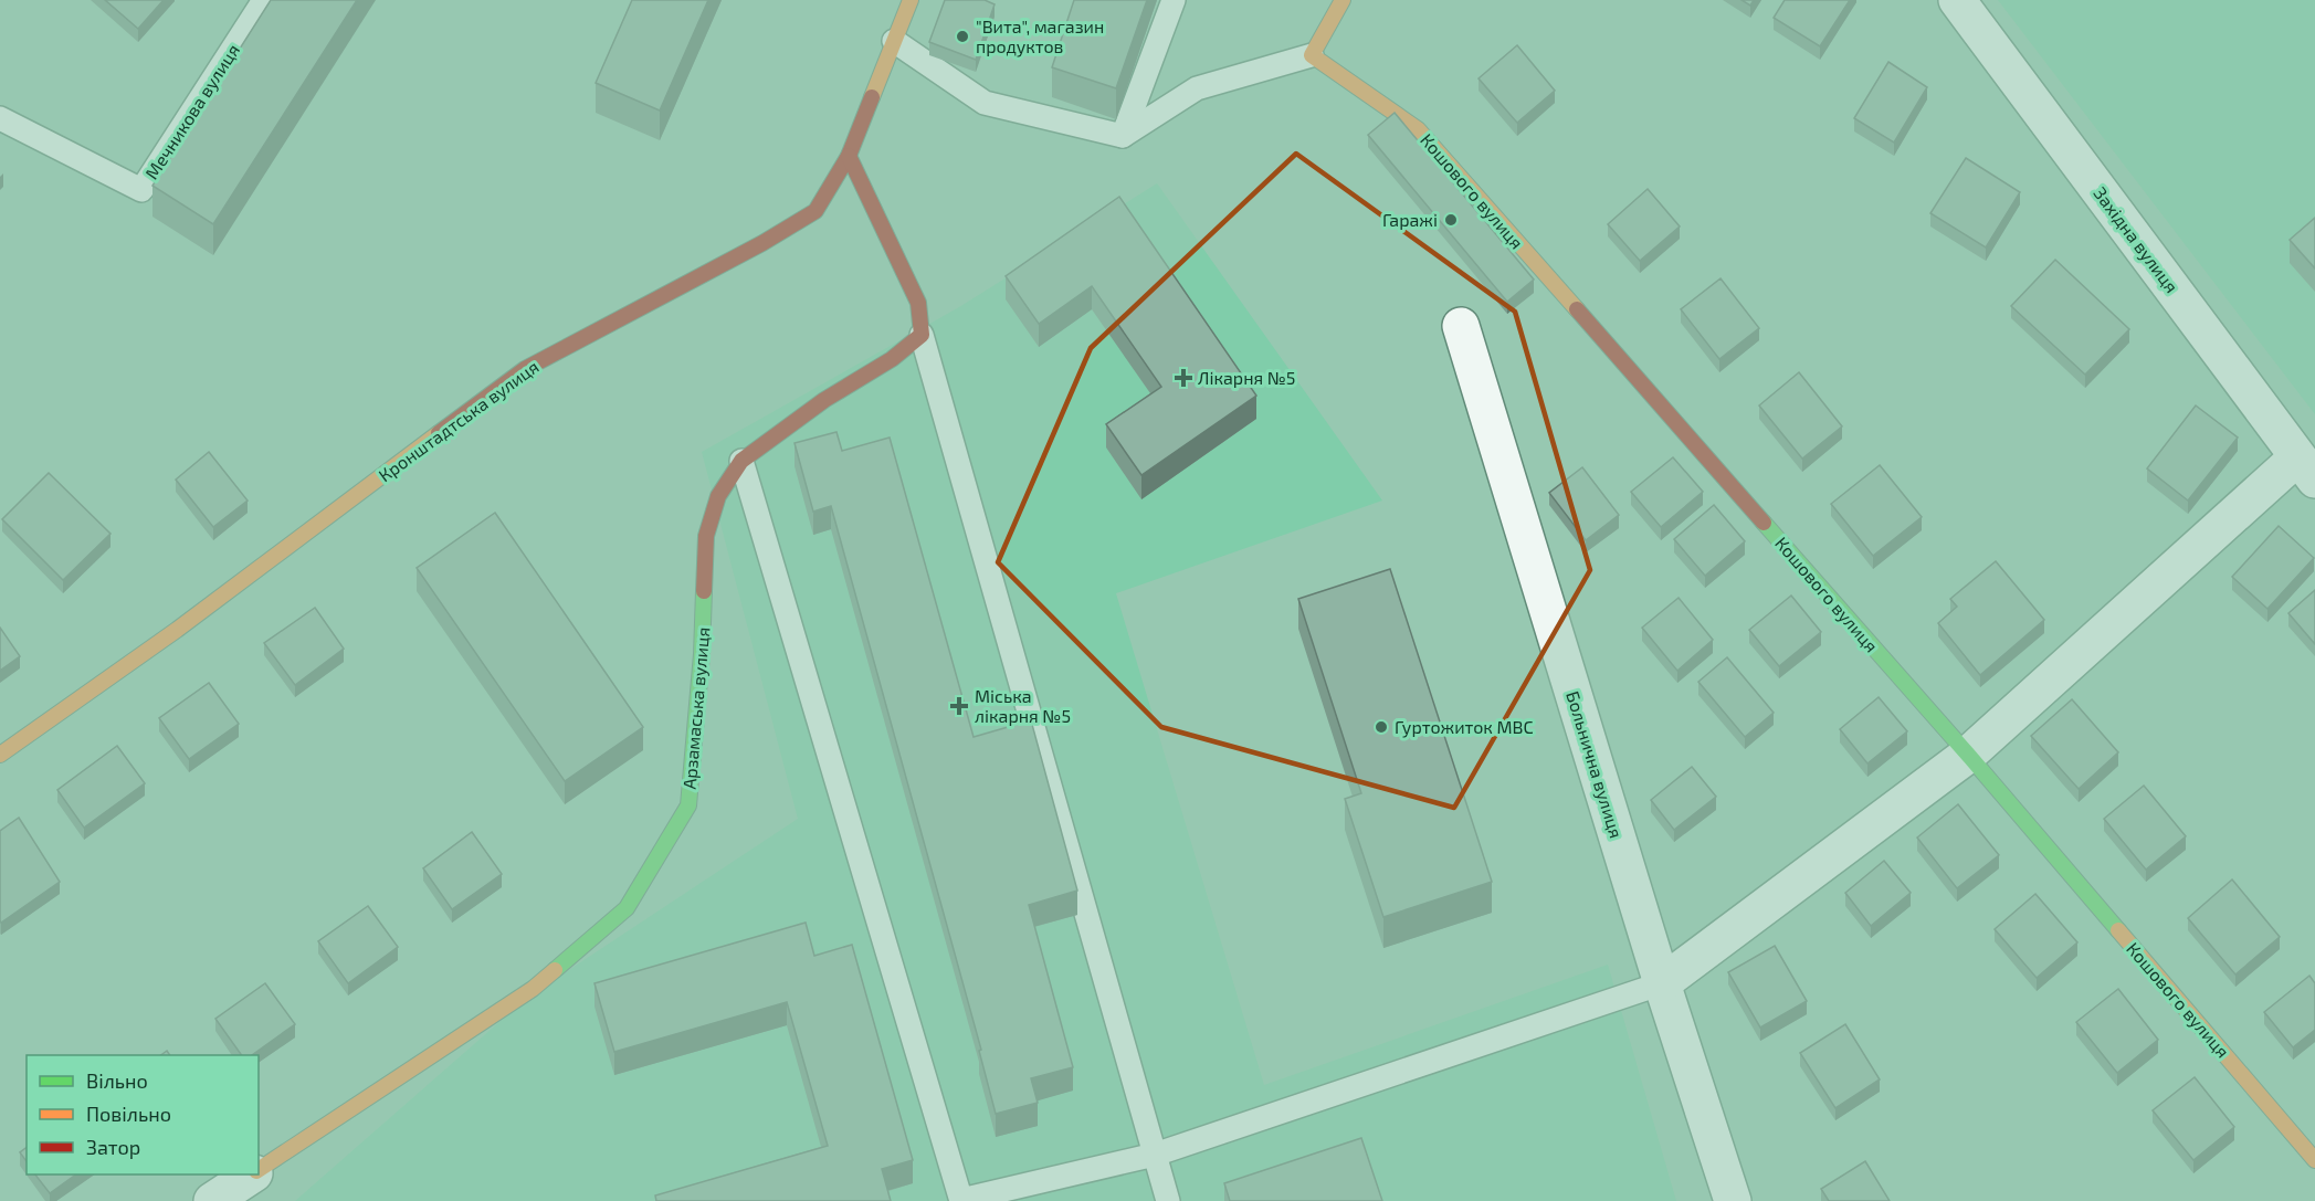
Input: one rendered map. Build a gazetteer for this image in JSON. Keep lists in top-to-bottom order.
{
  "streets": {
    "street": [
      "Кошового вулиця",
      "Західна вулиця",
      "Кронштадтська вулиця",
      "Арзамаська вулиця",
      "Больнична вулиця"
    ],
    "lane": ["Мечникова вулиця"]
  },
  "places": {
    "other": ["\"Вита\", магазин продуктов", "Гаражі", "Гуртожиток МВС"],
    "health": ["Лікарня №5", "Міська лікарня №5"]
  },
  "legend": ["Вільно", "Повільно", "Затор"]
}
